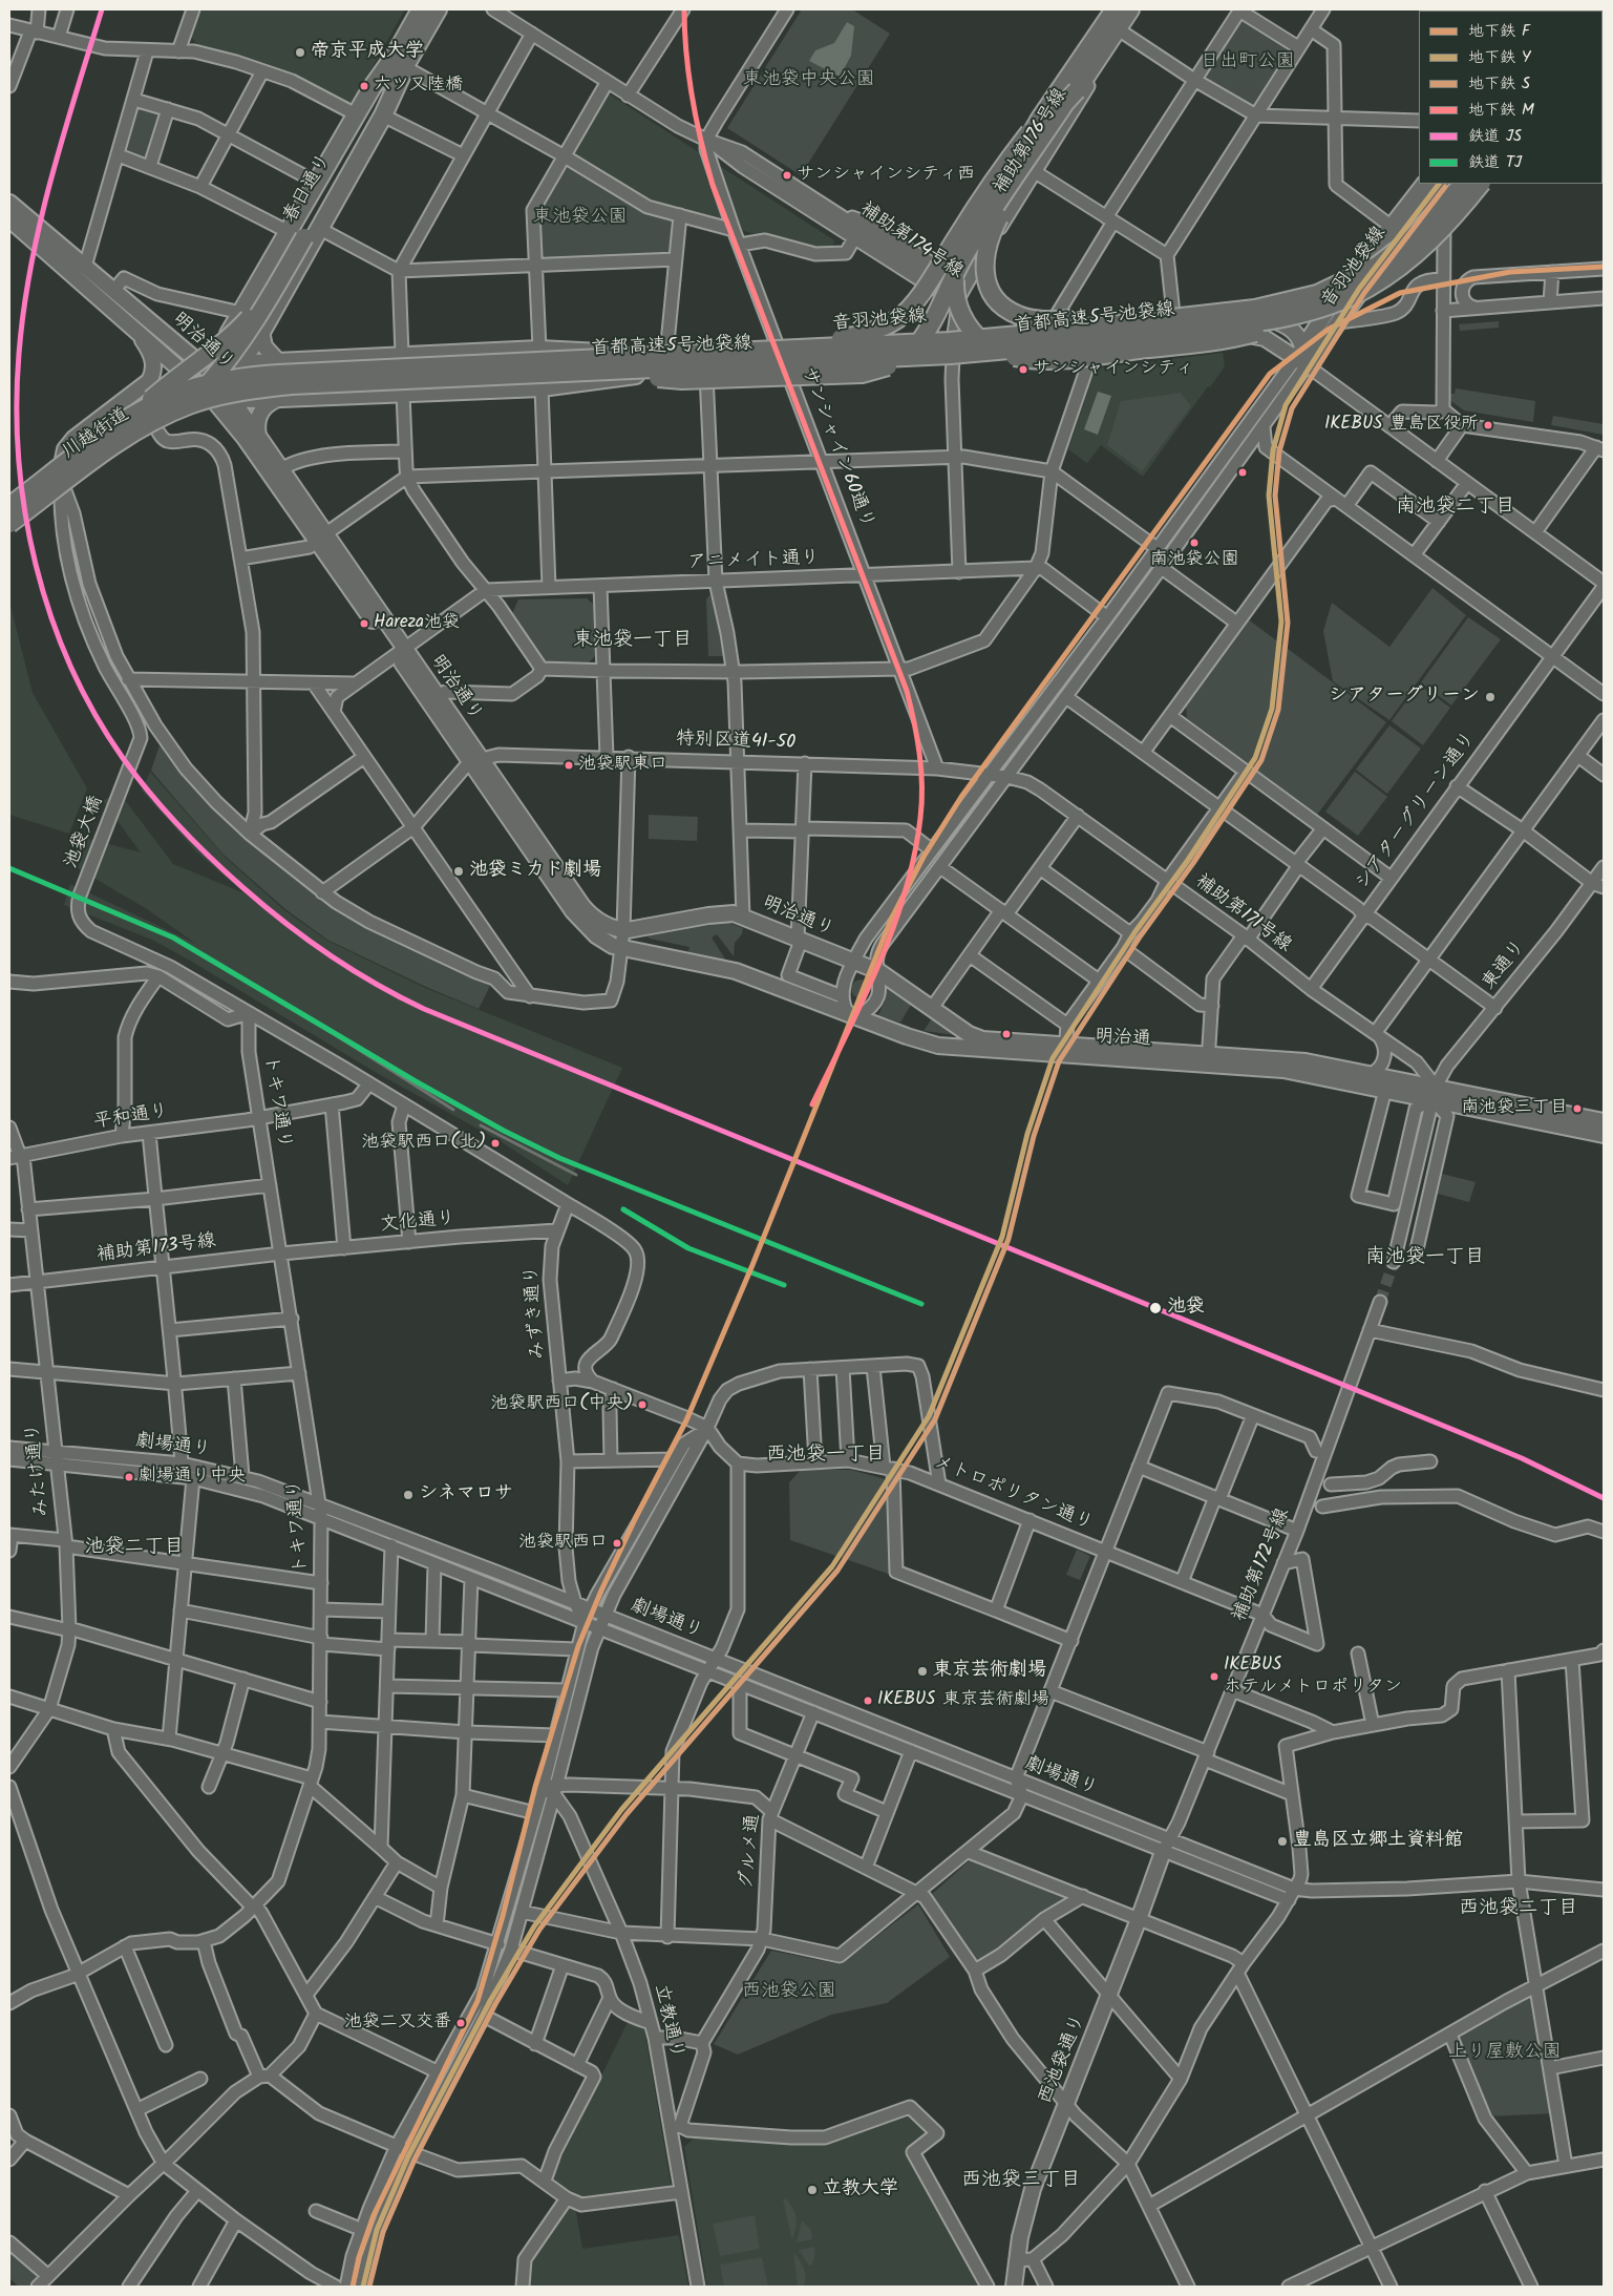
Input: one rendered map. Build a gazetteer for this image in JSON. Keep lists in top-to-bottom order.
{
  "streets": {
    "highway": ["春日通り", "首都高速5号池袋線", "川越街道"],
    "main road": [
      "音羽池袋線",
      "明治通り",
      "明治通",
      "西池袋通り"
    ],
    "street": [
      "補助第176号線",
      "補助第174号線",
      "サンシャイン60通り",
      "アニメイト通り",
      "特別区道41-50",
      "シアターグリーン通り",
      "池袋大橋",
      "補助第171号線",
      "東通り",
      "トキワ通り",
      "平和通り",
      "文化通り",
      "補助第173号線",
      "みずき通り",
      "劇場通り",
      "みたけ通り",
      "メトロポリタン通り",
      "補助第172号線",
      "グルメ通",
      "立教通り"
    ]
  },
  "crossings": [
    ["補助第176号線", "補助第174号線"],
    ["春日通り", "明治通り"],
    ["春日通り", "川越街道"],
    ["補助第174号線", "音羽池袋線"],
    ["補助第174号線", "サンシャイン60通り"],
    ["補助第174号線", "アニメイト通り"],
    ["音羽池袋線", "サンシャイン60通り"],
    ["首都高速5号池袋線", "川越街道"],
    ["明治通り", "川越街道"],
    ["明治通り", "特別区道41-50"],
    ["明治通り", "明治通"],
    ["サンシャイン60通り", "アニメイト通り"],
    ["サンシャイン60通り", "特別区道41-50"],
    ["特別区道41-50", "補助第171号線"],
    ["シアターグリーン通り", "補助第171号線"],
    ["池袋大橋", "トキワ通り"],
    ["補助第171号線", "東通り"],
    ["補助第171号線", "明治通"],
    ["東通り", "明治通"],
    ["トキワ通り", "平和通り"],
    ["トキワ通り", "文化通り"],
    ["トキワ通り", "補助第173号線"],
    ["トキワ通り", "劇場通り"],
    ["平和通り", "みたけ通り"],
    ["文化通り", "補助第173号線"],
    ["文化通り", "みずき通り"],
    ["補助第173号線", "みたけ通り"],
    ["みずき通り", "劇場通り"],
    ["劇場通り", "みたけ通り"],
    ["劇場通り", "補助第172号線"],
    ["劇場通り", "グルメ通"],
    ["劇場通り", "西池袋通り"],
    ["メトロポリタン通り", "補助第172号線"],
    ["補助第172号線", "西池袋通り"]
  ],
  "districts": [
    "南池袋二丁目",
    "東池袋一丁目",
    "南池袋一丁目",
    "西池袋一丁目",
    "池袋二丁目",
    "西池袋二丁目",
    "西池袋三丁目"
  ],
  "parks": [
    "日出町公園",
    "東池袋中央公園",
    "東池袋公園",
    "西池袋公園",
    "上り屋敷公園"
  ],
  "places": [
    "帝京平成大学",
    "六ツ又陸橋",
    "サンシャインシティ西",
    "サンシャインシティ",
    "IKEBUS 豊島区役所",
    "南池袋公園",
    "Hareza池袋",
    "シアターグリーン",
    "池袋駅東口",
    "池袋ミカド劇場",
    "南池袋三丁目",
    "池袋駅西口(北)",
    "池袋",
    "池袋駅西口(中央)",
    "劇場通り中央",
    "シネマロサ",
    "池袋駅西口",
    "東京芸術劇場",
    "IKEBUS ホテルメトロポリタン",
    "IKEBUS 東京芸術劇場",
    "豊島区立郷土資料館",
    "池袋二又交番",
    "立教大学"
  ],
  "lines": [
    "metro line M",
    "rail line JS",
    "metro line Y",
    "metro line S",
    "metro line F",
    "rail line TJ"
  ],
  "legend": [
    "地下鉄 F",
    "地下鉄 Y",
    "地下鉄 S",
    "地下鉄 M",
    "鉄道 JS",
    "鉄道 TJ"
  ]
}
